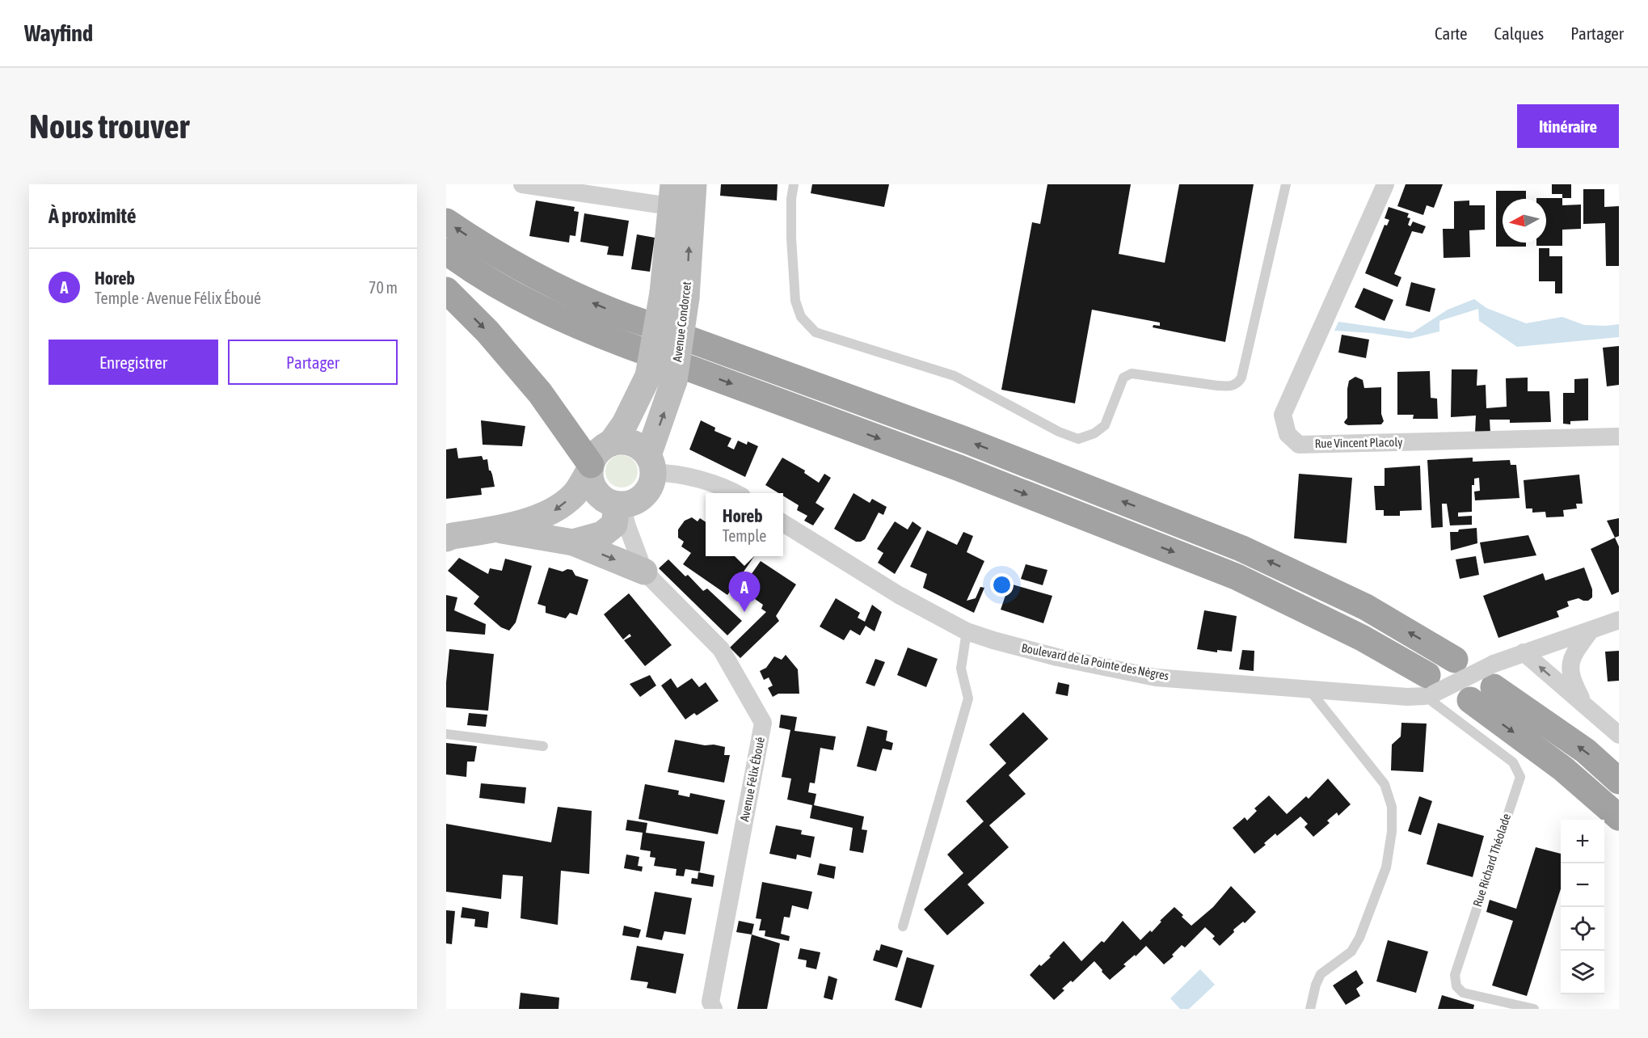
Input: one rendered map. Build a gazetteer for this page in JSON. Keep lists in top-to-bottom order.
{
  "streets": {
    "main road": ["Avenue Condorcet"],
    "street": ["Rue Vincent Placoly", "Boulevard de la Pointe des Nègres", "Avenue Félix Éboué"],
    "lane": ["Rue Richard Théolade"]
  },
  "crossings": [
    ["Avenue Condorcet", "Avenue Félix Éboué"],
    ["Boulevard de la Pointe des Nègres", "Rue Richard Théolade"]
  ],
  "north": "left",
  "page": {
    "header": "Wayfind",
    "nav": ["Carte", "Calques", "Partager"],
    "buttons": [
      "Itinéraire",
      ["Enregistrer", "Partager"]
    ],
    "title": "Nous trouver",
    "heading": "À proximité",
    "list": [
      {
        "mark": "A",
        "name": "Horeb",
        "note": "Temple · Avenue Félix Éboué",
        "value": "70 m"
      }
    ],
    "popup": ["Horeb", "Temple"],
    "pins": "A",
    "map_buttons": ["+", "−"]
  }
}
